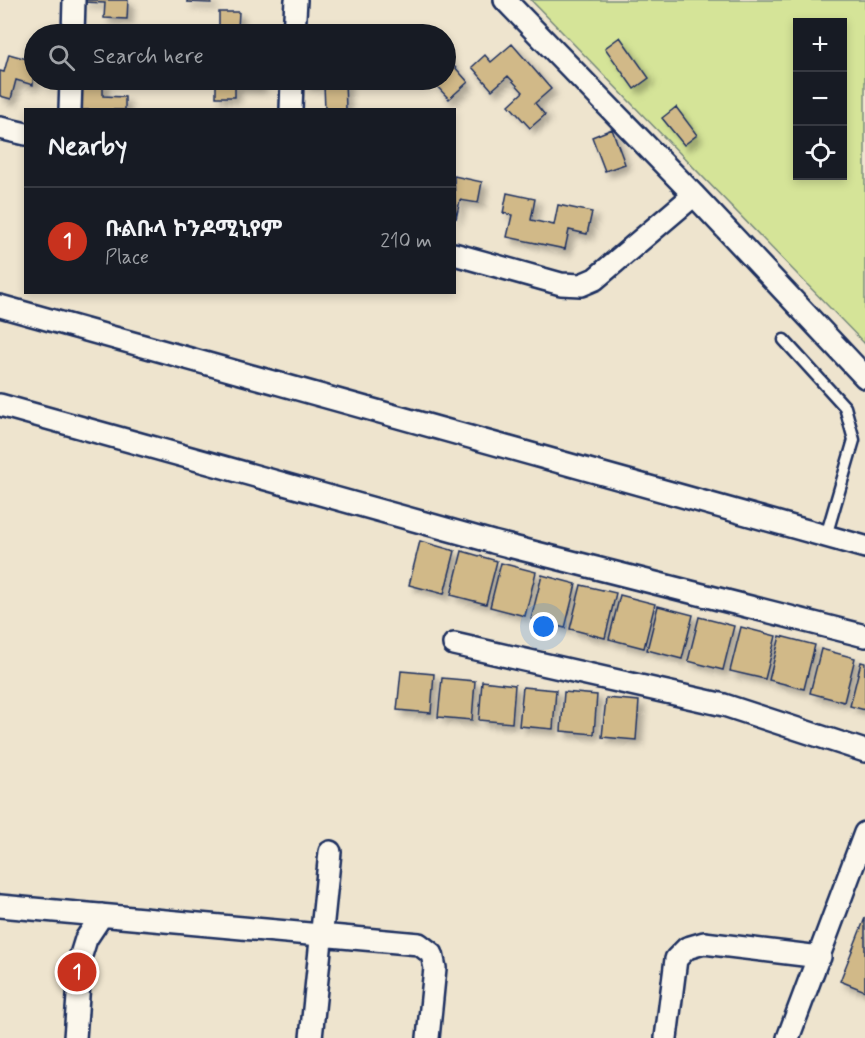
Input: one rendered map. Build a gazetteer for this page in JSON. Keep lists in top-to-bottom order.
{
  "page": {
    "map_buttons": ["+", "−"],
    "search": "Search here",
    "heading": "Nearby",
    "list": [
      {
        "mark": "1",
        "name": "ቡልቡላ ኮንዶሚኒየም",
        "note": "Place",
        "value": "210 m"
      }
    ],
    "pins": "1"
  }
}
